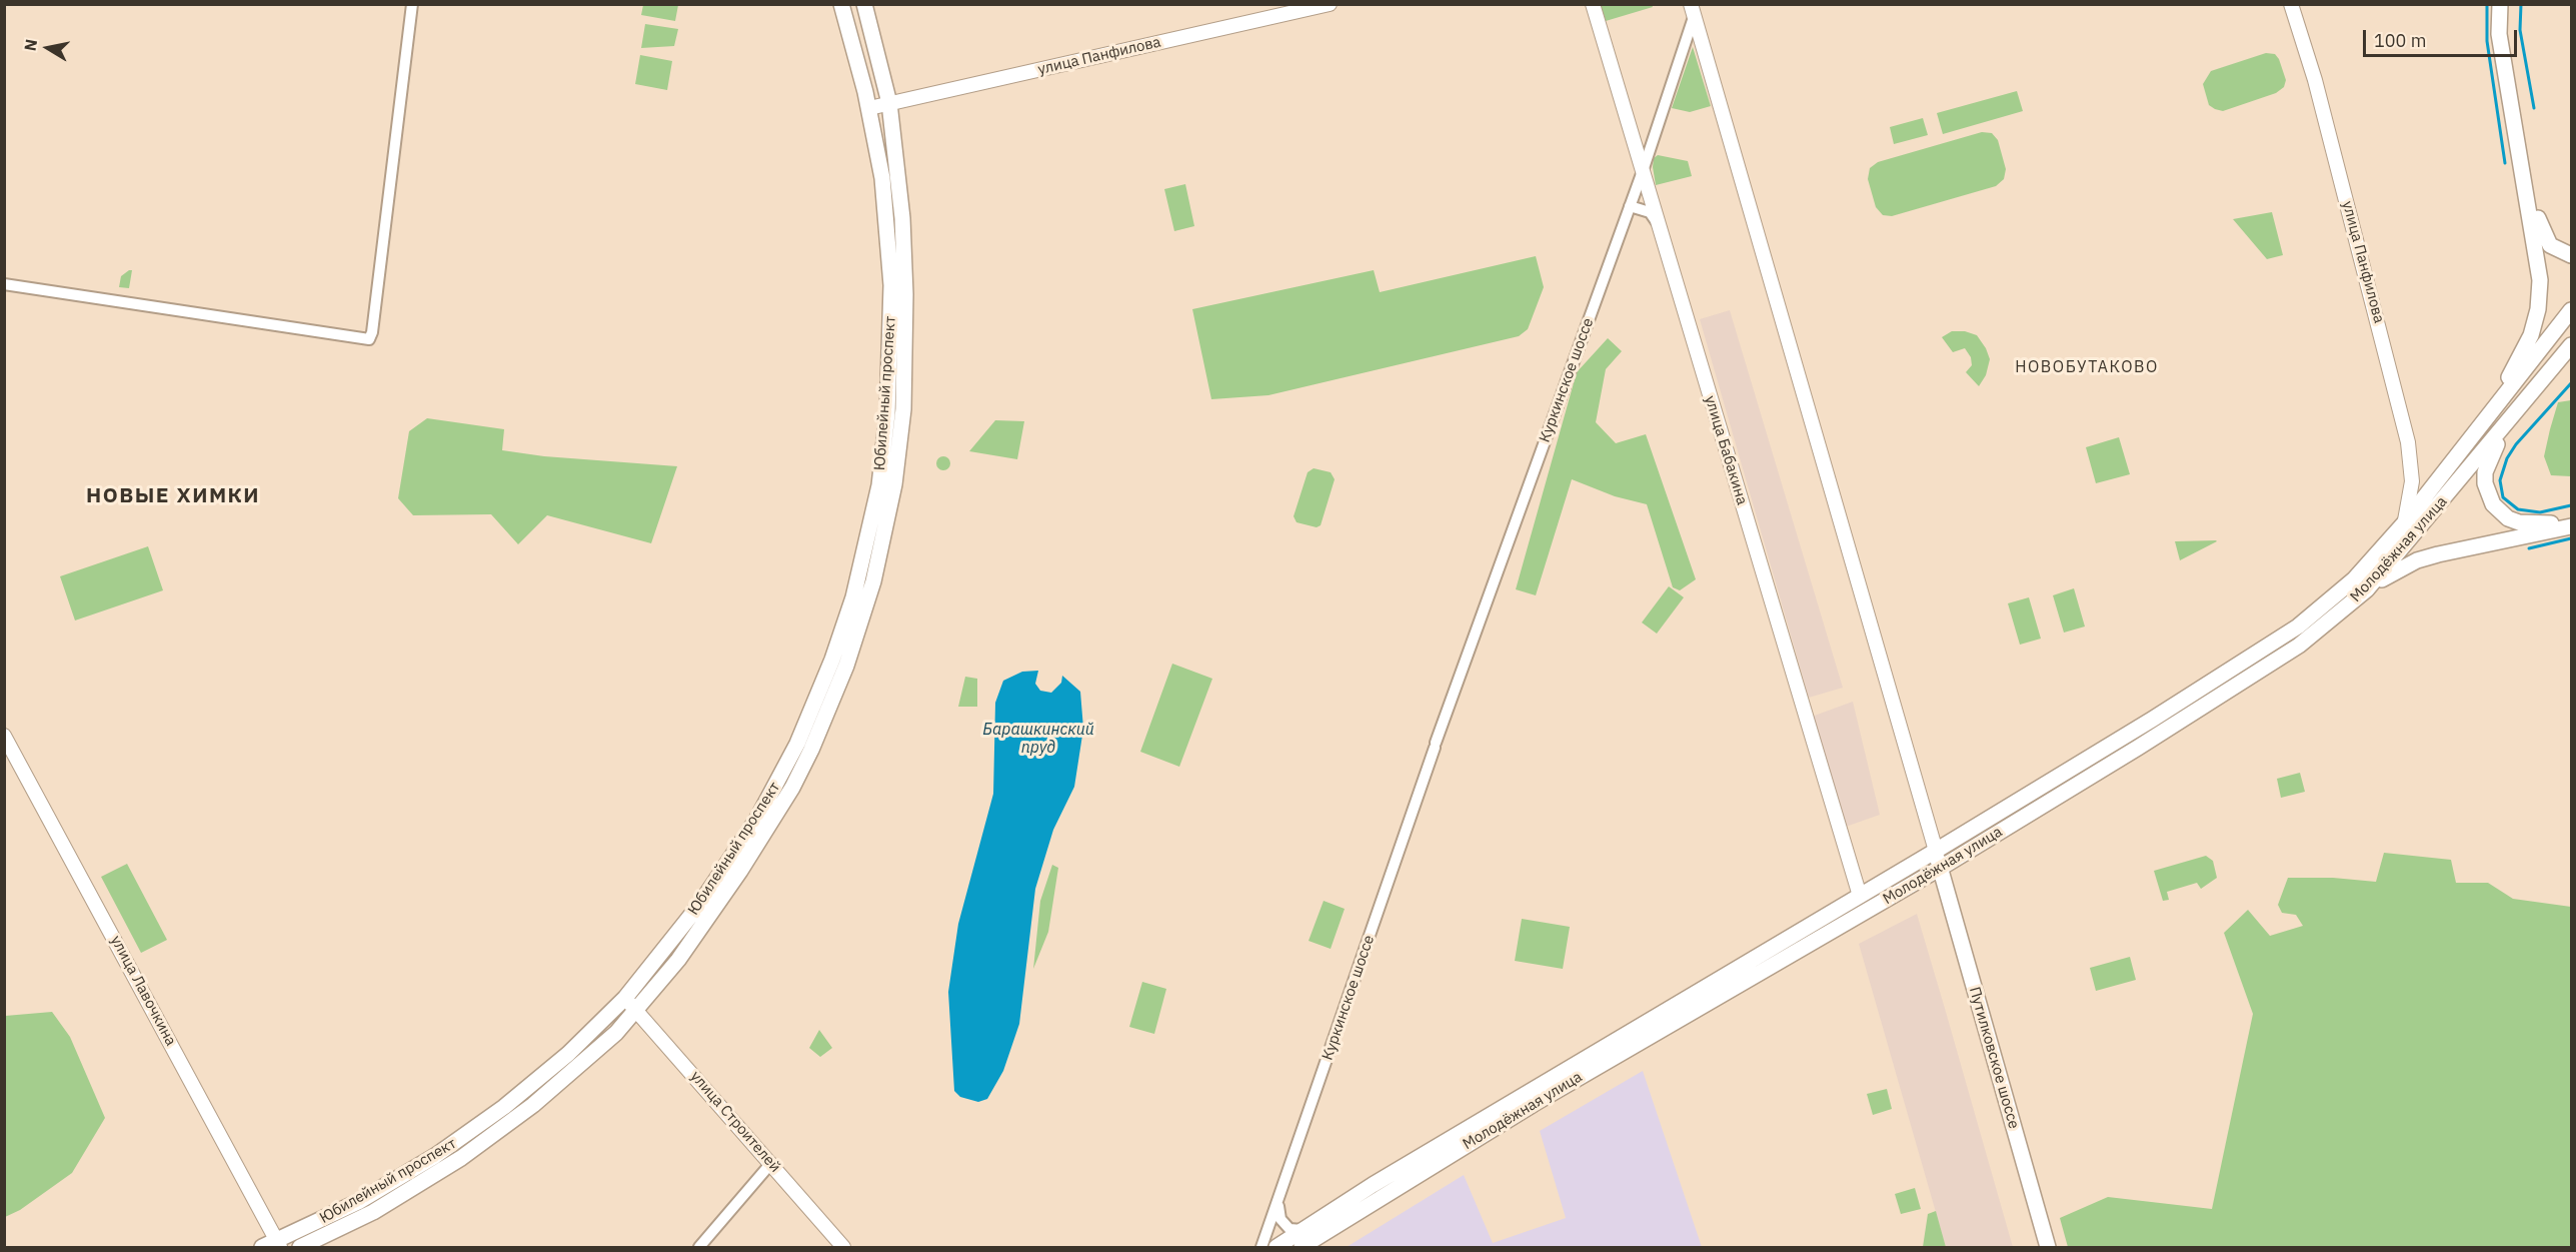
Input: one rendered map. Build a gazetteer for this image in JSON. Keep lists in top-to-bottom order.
{
  "streets": {
    "main road": ["Юбилейный проспект", "Молодёжная улица", "Путилковское шоссе"],
    "street": [
      "улица Панфилова",
      "Куркинское шоссе",
      "улица Бабакина",
      "улица Лавочкина",
      "улица Строителей"
    ]
  },
  "crossings": [
    ["улица Панфилова", "Юбилейный проспект"],
    ["улица Панфилова", "Молодёжная улица"],
    ["Куркинское шоссе", "улица Бабакина"],
    ["Юбилейный проспект", "улица Лавочкина"],
    ["Юбилейный проспект", "улица Строителей"],
    ["улица Бабакина", "Молодёжная улица"],
    ["Молодёжная улица", "Путилковское шоссе"]
  ],
  "districts": ["НОВОБУТАКОВО", "НОВЫЕ ХИМКИ"],
  "water": ["Барашкинский пруд"],
  "scale_bar": "100 m",
  "north": "left"
}
